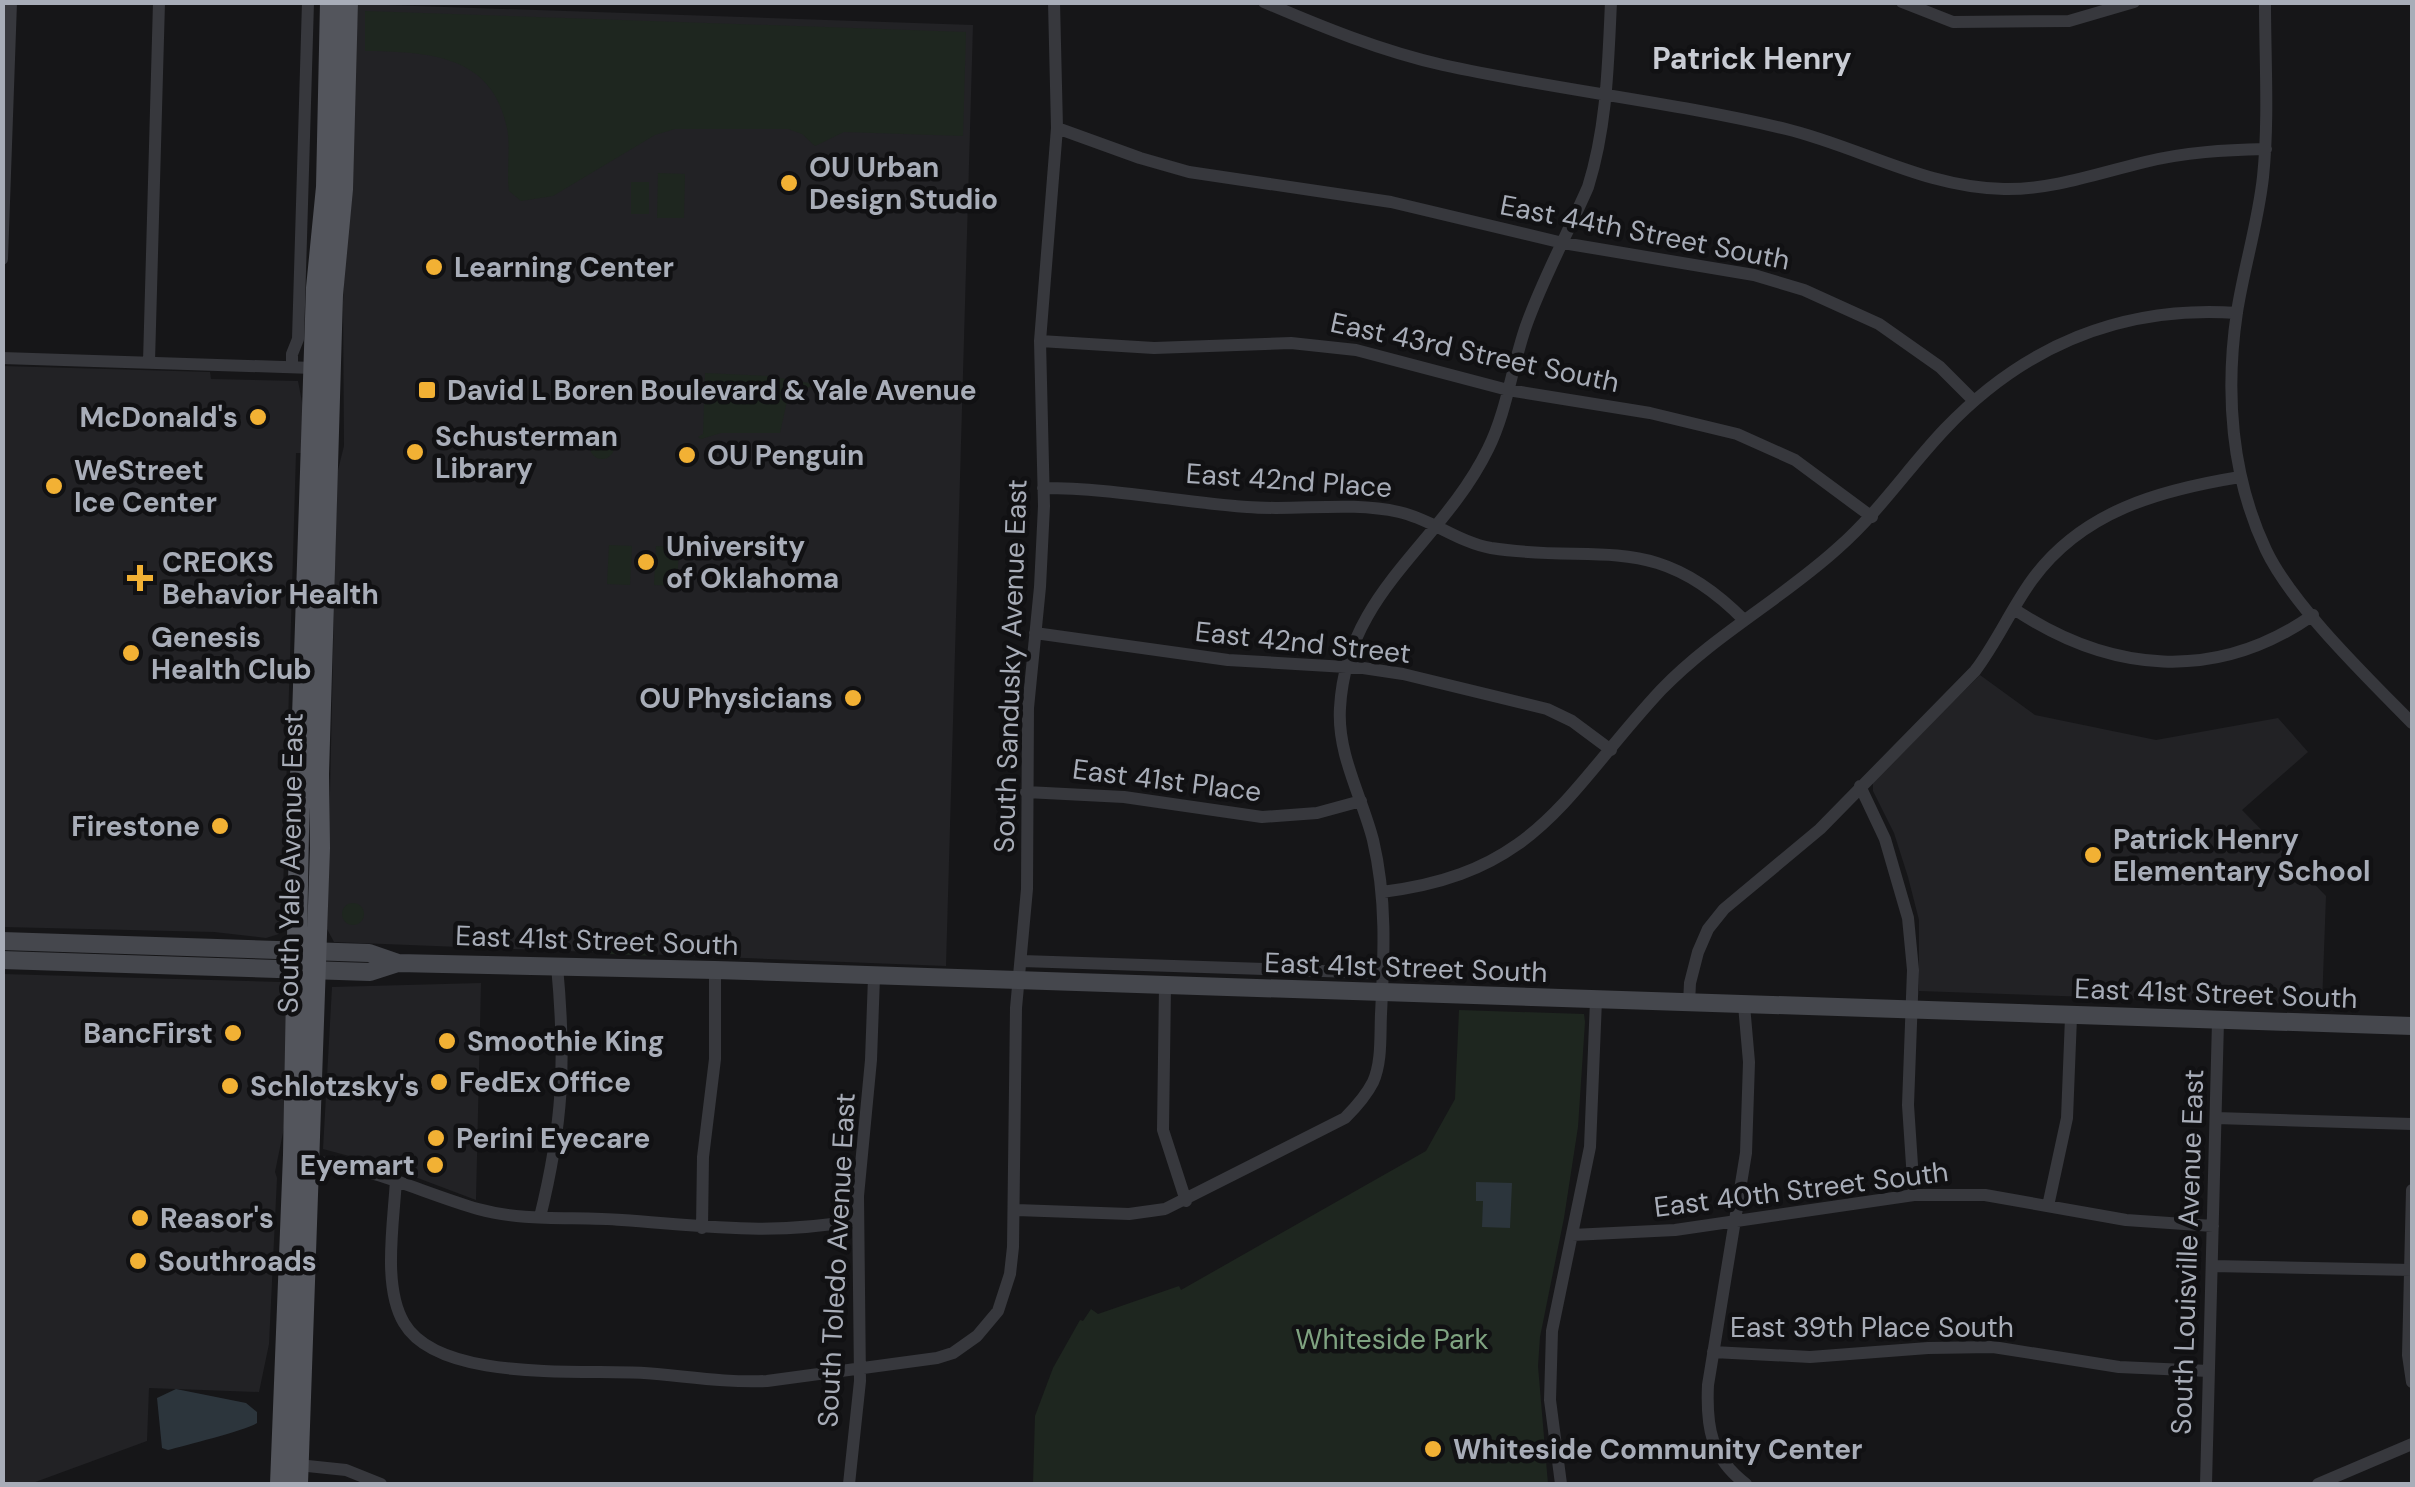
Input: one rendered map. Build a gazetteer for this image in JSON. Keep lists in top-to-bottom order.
{
  "streets": {
    "main road": ["South Yale Avenue East", "East 41st Street South"],
    "street": [
      "East 44th Street South",
      "East 43rd Street South",
      "East 42nd Place",
      "East 42nd Street",
      "South Sandusky Avenue East",
      "East 41st Place",
      "East 40th Street South",
      "South Louisville Avenue East",
      "South Toledo Avenue East",
      "East 39th Place South"
    ]
  },
  "crossings": [
    ["East 44th Street South", "South Sandusky Avenue East"],
    ["East 43rd Street South", "South Sandusky Avenue East"],
    ["East 42nd Place", "South Sandusky Avenue East"],
    ["East 42nd Street", "South Sandusky Avenue East"],
    ["South Sandusky Avenue East", "East 41st Place"],
    ["South Sandusky Avenue East", "East 41st Street South"],
    ["South Sandusky Avenue East", "South Toledo Avenue East"],
    ["South Yale Avenue East", "East 41st Street South"],
    ["East 41st Street South", "South Louisville Avenue East"],
    ["East 41st Street South", "South Toledo Avenue East"],
    ["East 40th Street South", "South Louisville Avenue East"],
    ["South Louisville Avenue East", "East 39th Place South"]
  ],
  "districts": ["Patrick Henry"],
  "parks": ["Whiteside Park"],
  "places": {
    "other": [
      "OU Urban Design Studio",
      "Learning Center",
      "McDonald's",
      "Schusterman Library",
      "OU Penguin",
      "WeStreet Ice Center",
      "University of Oklahoma",
      "Genesis Health Club",
      "OU Physicians",
      "Firestone",
      "Patrick Henry Elementary School",
      "BancFirst",
      "Smoothie King",
      "FedEx Office",
      "Schlotzsky's",
      "Perini Eyecare",
      "Eyemart",
      "Reasor's",
      "Southroads",
      "Whiteside Community Center"
    ],
    "transit": ["David L Boren Boulevard & Yale Avenue"],
    "health": ["CREOKS Behavior Health"]
  }
}
